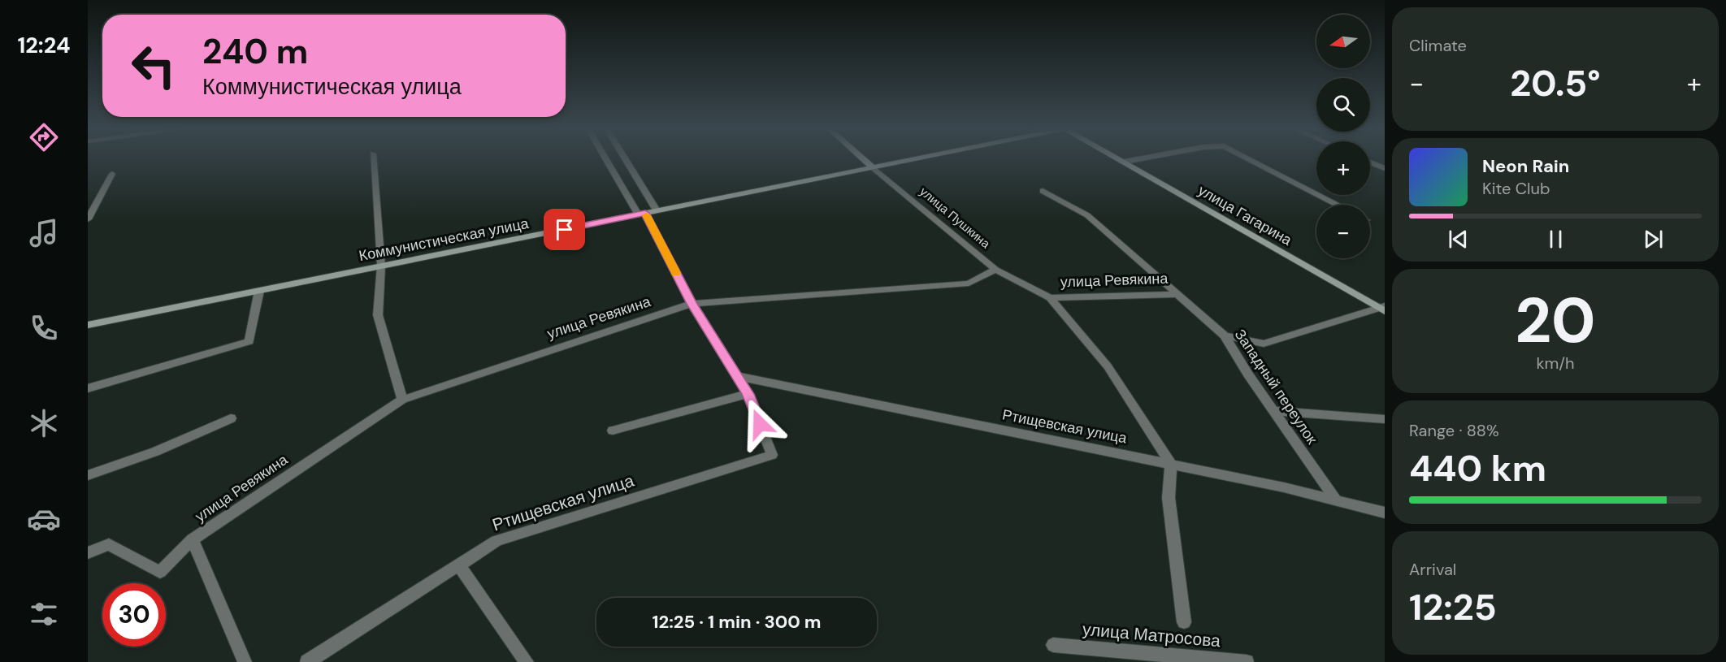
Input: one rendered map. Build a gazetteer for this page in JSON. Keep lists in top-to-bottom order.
{
  "streets": {
    "street": [
      "улица Гагарина",
      "улица Пушкина",
      "Коммунистическая улица",
      "улица Ревякина",
      "Западный переулок",
      "Ртищевская улица",
      "улица Матросова"
    ]
  },
  "crossings": [
    ["улица Пушкина", "Коммунистическая улица"],
    ["улица Пушкина", "улица Ревякина"],
    ["Коммунистическая улица", "Ртищевская улица"],
    ["улица Ревякина", "Западный переулок"],
    ["улица Ревякина", "Ртищевская улица"],
    ["Западный переулок", "Ртищевская улица"]
  ],
  "north": "left",
  "page": {
    "tabs": "12:24",
    "tile": [
      "Climate",
      ["20", "km/h"],
      ["Range · 88%", "440 km"],
      ["Arrival", "12:25"]
    ],
    "map_buttons": ["+", "−"],
    "turn": ["240 m", "Коммунистическая улица"],
    "heat": ["−", "20.5°", "+"],
    "song": ["Neon Rain", "Kite Club"],
    "limit": "30",
    "trip": "12:25 · 1 min · 300 m"
  }
}
